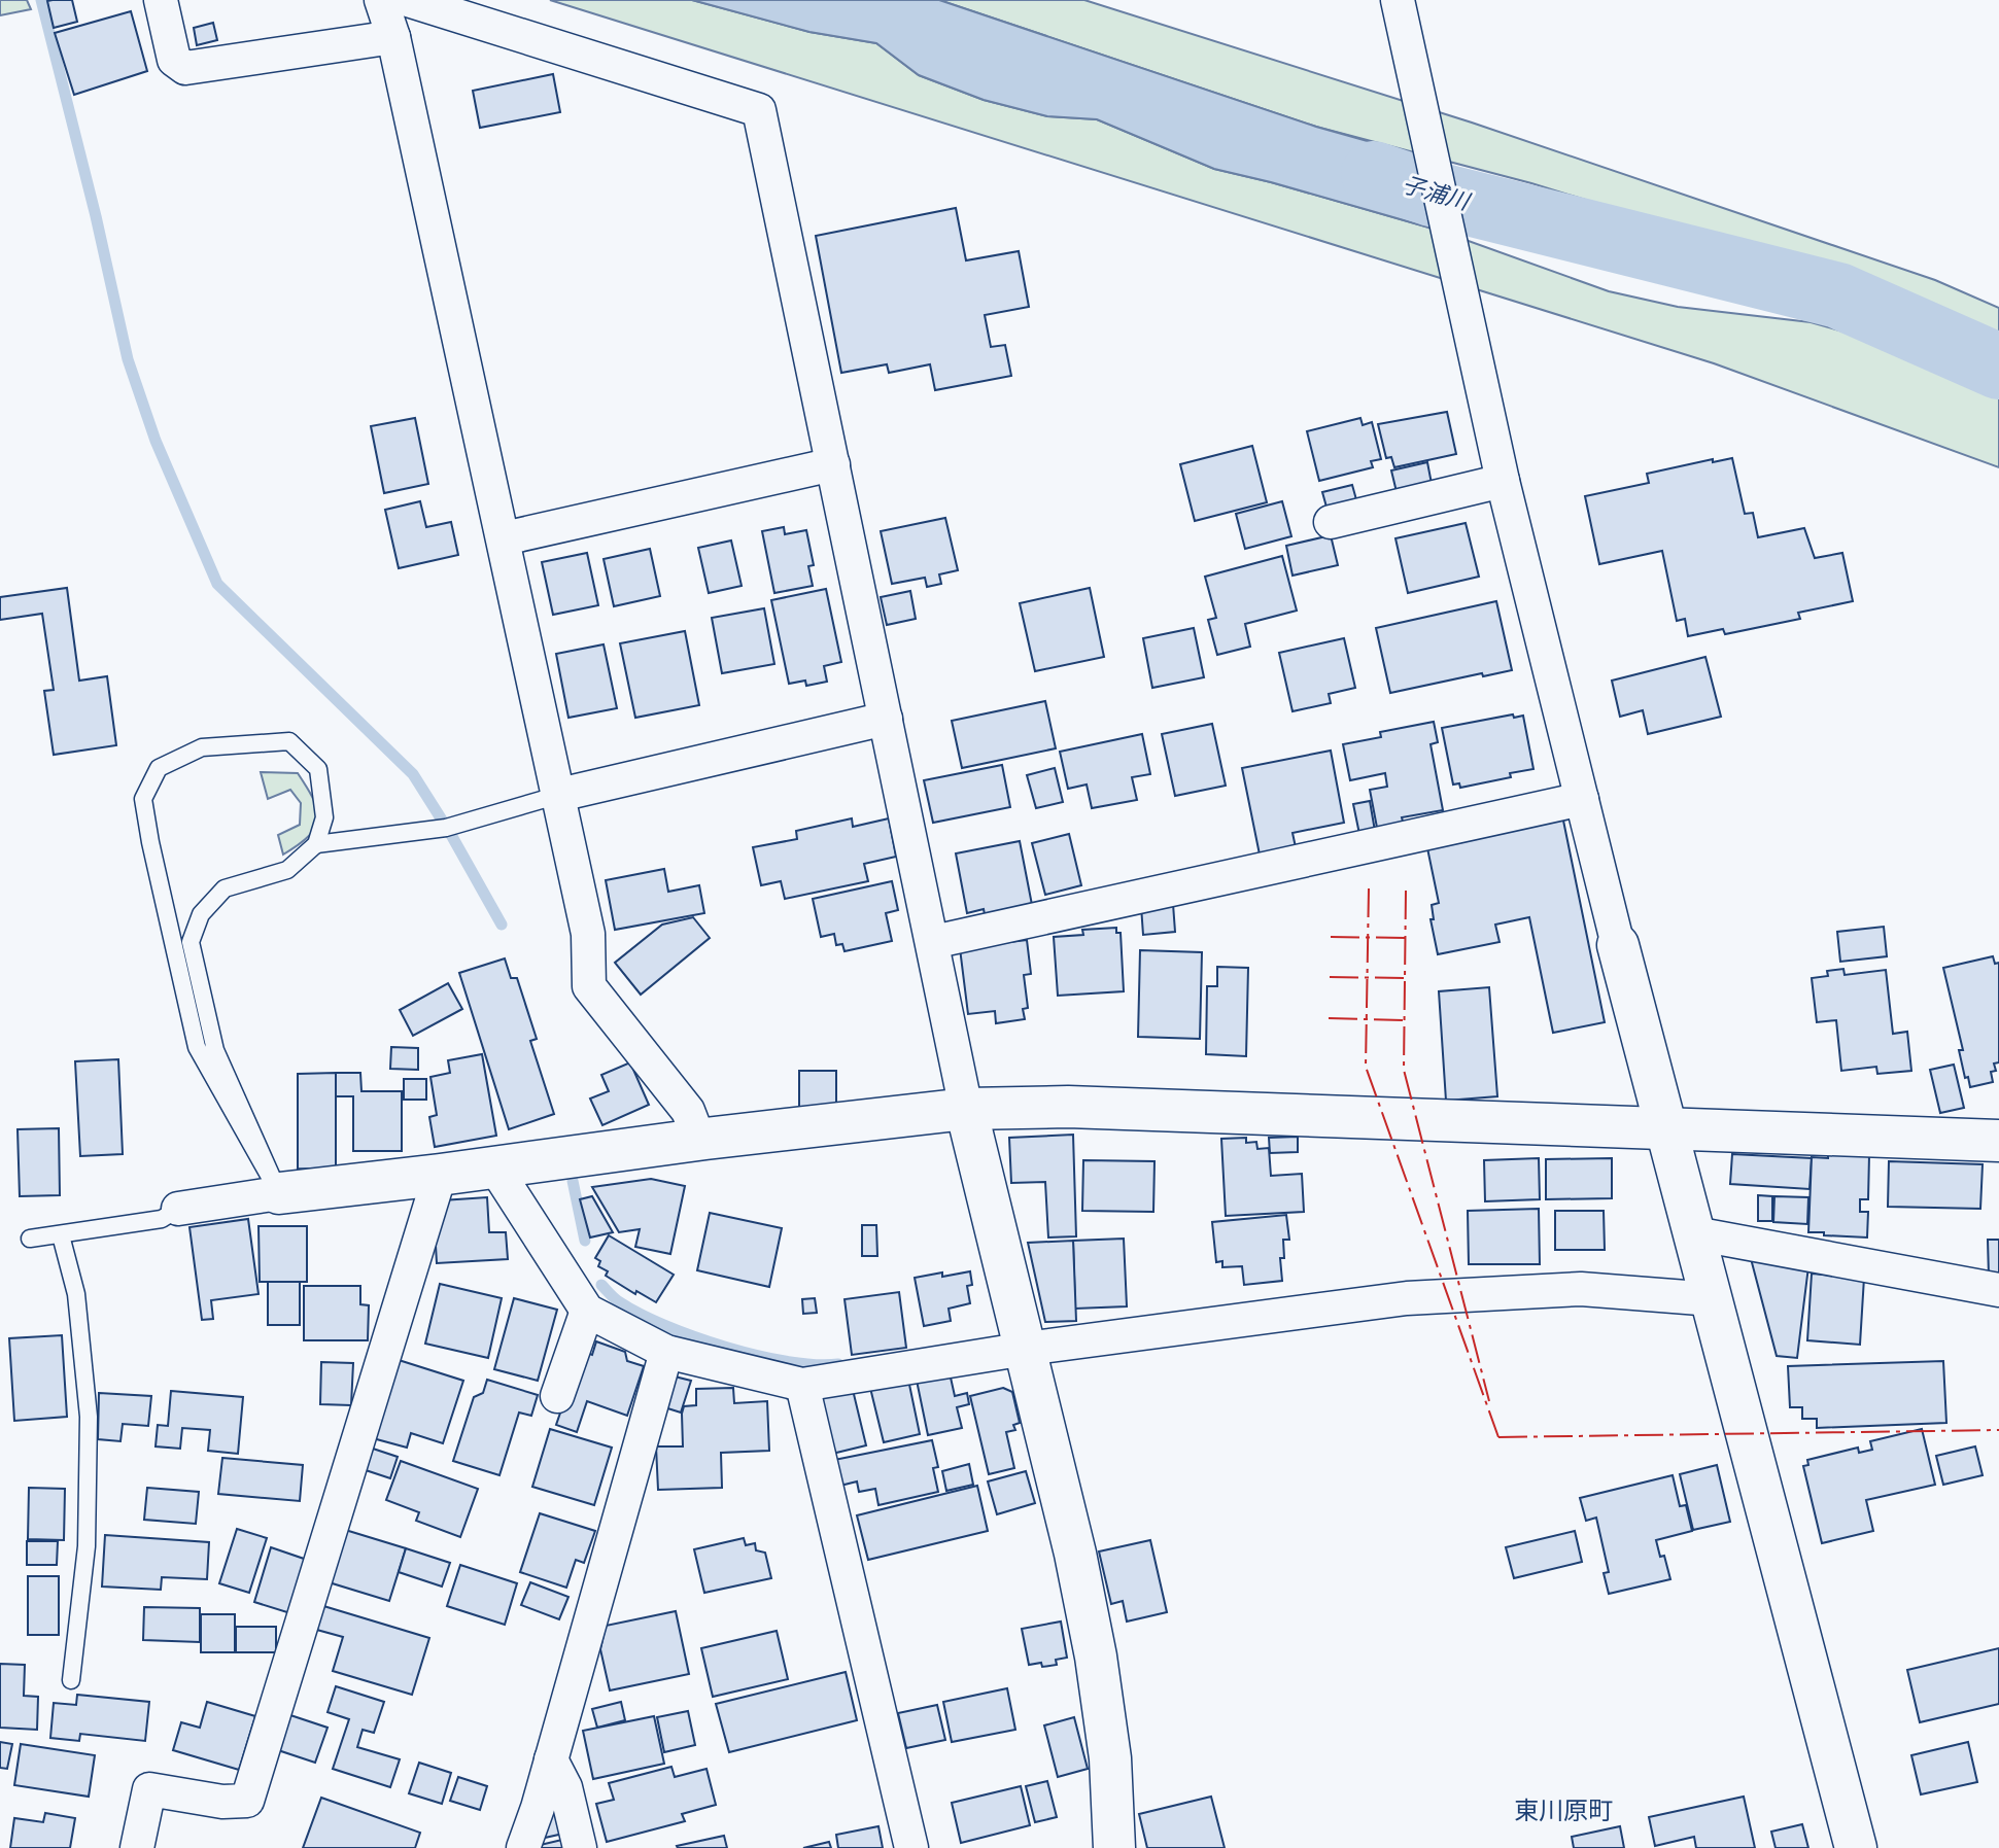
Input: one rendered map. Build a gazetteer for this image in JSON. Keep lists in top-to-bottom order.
{
  "districts": ["東川原町"],
  "water": ["子浦川"]
}
